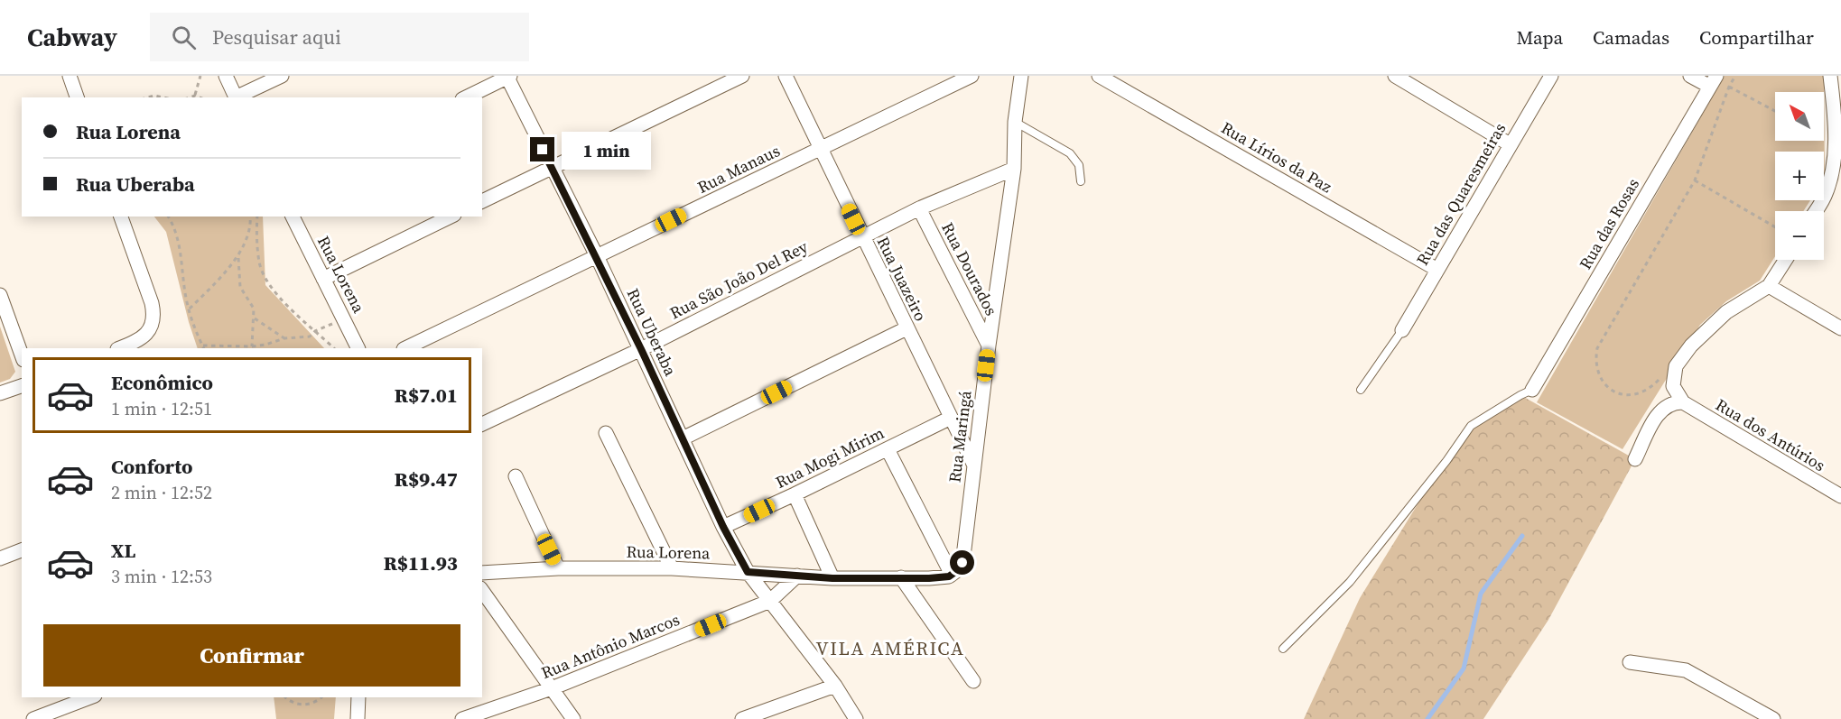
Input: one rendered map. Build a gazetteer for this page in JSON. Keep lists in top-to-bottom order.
{
  "streets": {
    "street": [
      "Rua Lírios da Paz",
      "Rua Manaus",
      "Rua das Quaresmeiras",
      "Rua das Rosas",
      "Rua Dourados",
      "Rua Lorena",
      "Rua Juazeiro",
      "Rua São João Del Rey",
      "Rua Uberaba",
      "Rua dos Antúrios",
      "Rua Maringá",
      "Rua Mogi Mirim",
      "Rua Antônio Marcos"
    ]
  },
  "crossings": [
    ["Rua Lírios da Paz", "Rua das Quaresmeiras"],
    ["Rua Manaus", "Rua Juazeiro"],
    ["Rua Manaus", "Rua Uberaba"],
    ["Rua Dourados", "Rua São João Del Rey"],
    ["Rua Dourados", "Rua Maringá"],
    ["Rua Lorena", "Rua Uberaba"],
    ["Rua Lorena", "Rua Maringá"],
    ["Rua Juazeiro", "Rua São João Del Rey"],
    ["Rua Juazeiro", "Rua Maringá"],
    ["Rua Juazeiro", "Rua Mogi Mirim"],
    ["Rua São João Del Rey", "Rua Uberaba"],
    ["Rua São João Del Rey", "Rua Maringá"],
    ["Rua Uberaba", "Rua Mogi Mirim"],
    ["Rua Uberaba", "Rua Antônio Marcos"]
  ],
  "districts": ["VILA AMÉRICA"],
  "north": "top left",
  "page": {
    "header": "Cabway",
    "search": "Pesquisar aqui",
    "nav": ["Mapa", "Camadas", "Compartilhar"],
    "map_buttons": ["+", "−"],
    "banner": ["Rua Lorena", "Rua Uberaba"],
    "bubble": "1 min",
    "list": [
      {
        "name": "Econômico",
        "note": "1 min · 12:51",
        "value": "R$7.01"
      },
      {
        "name": "Conforto",
        "note": "2 min · 12:52",
        "value": "R$9.47"
      },
      {
        "name": "XL",
        "note": "3 min · 12:53",
        "value": "R$11.93"
      }
    ],
    "buttons": "Confirmar"
  }
}
